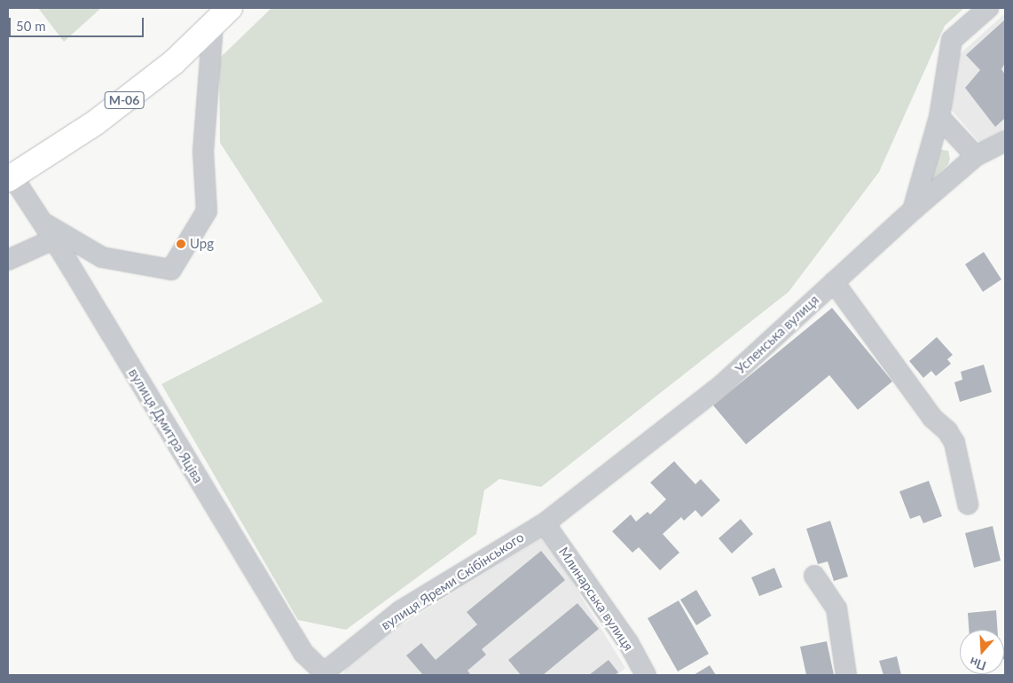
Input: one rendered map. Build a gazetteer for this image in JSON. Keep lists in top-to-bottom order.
{
  "streets": {
    "highway": ["М-06"],
    "street": [
      "Успенська вулиця",
      "вулиця Дмитра Яціва",
      "вулиця Яреми Скібінського",
      "Млинарська вулиця"
    ]
  },
  "crossings": [
    ["М-06", "вулиця Дмитра Яціва"],
    ["Успенська вулиця", "вулиця Яреми Скібінського"],
    ["Успенська вулиця", "Млинарська вулиця"],
    ["вулиця Дмитра Яціва", "вулиця Яреми Скібінського"],
    ["вулиця Яреми Скібінського", "Млинарська вулиця"]
  ],
  "places": ["Upg"],
  "scale_bar": "50 m",
  "north": "bottom"
}
